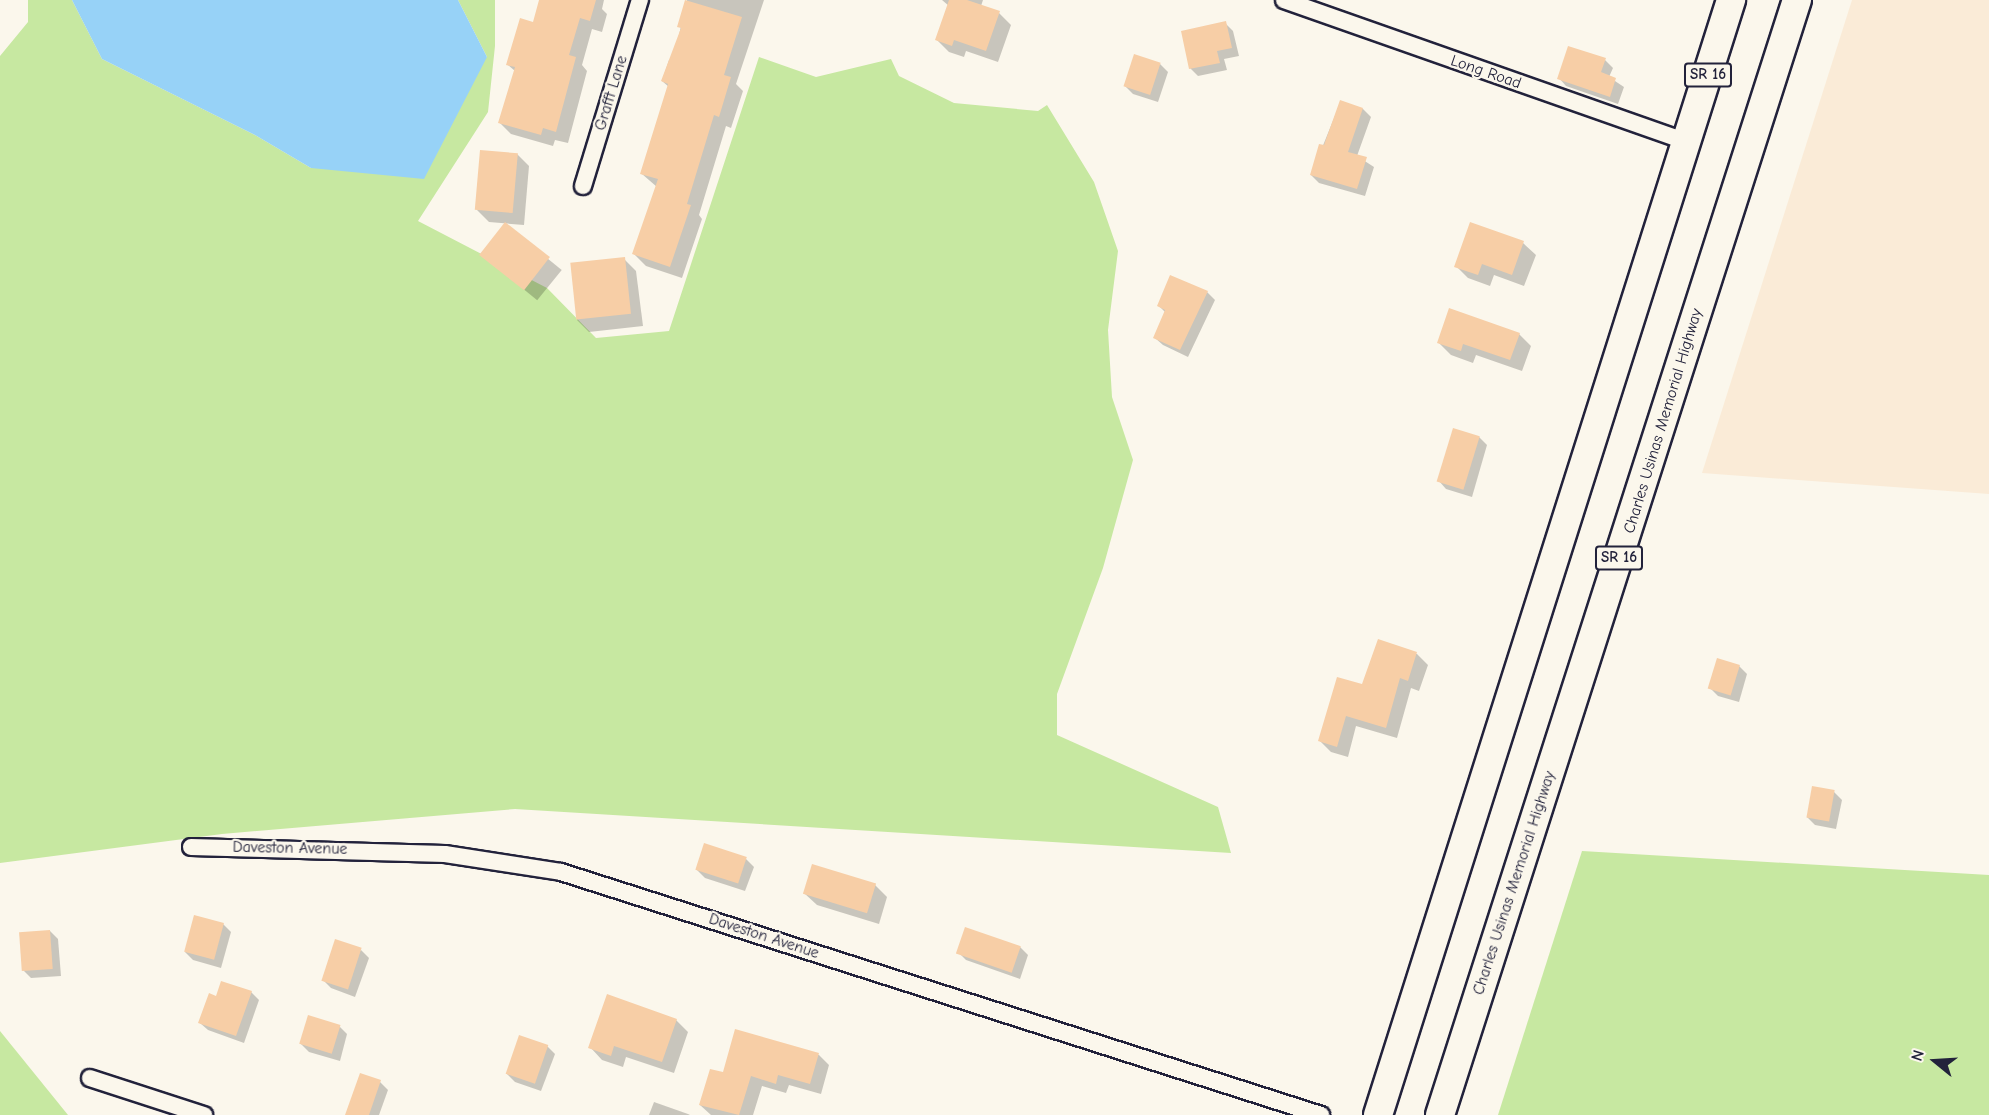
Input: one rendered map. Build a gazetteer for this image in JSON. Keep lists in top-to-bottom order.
{
  "streets": {
    "highway": ["SR 16", "Charles Usinas Memorial Highway"],
    "street": ["Long Road", "Grafft Lane", "Daveston Avenue"]
  },
  "crossings": [
    ["Long Road", "SR 16"]
  ],
  "north": "left"
}
